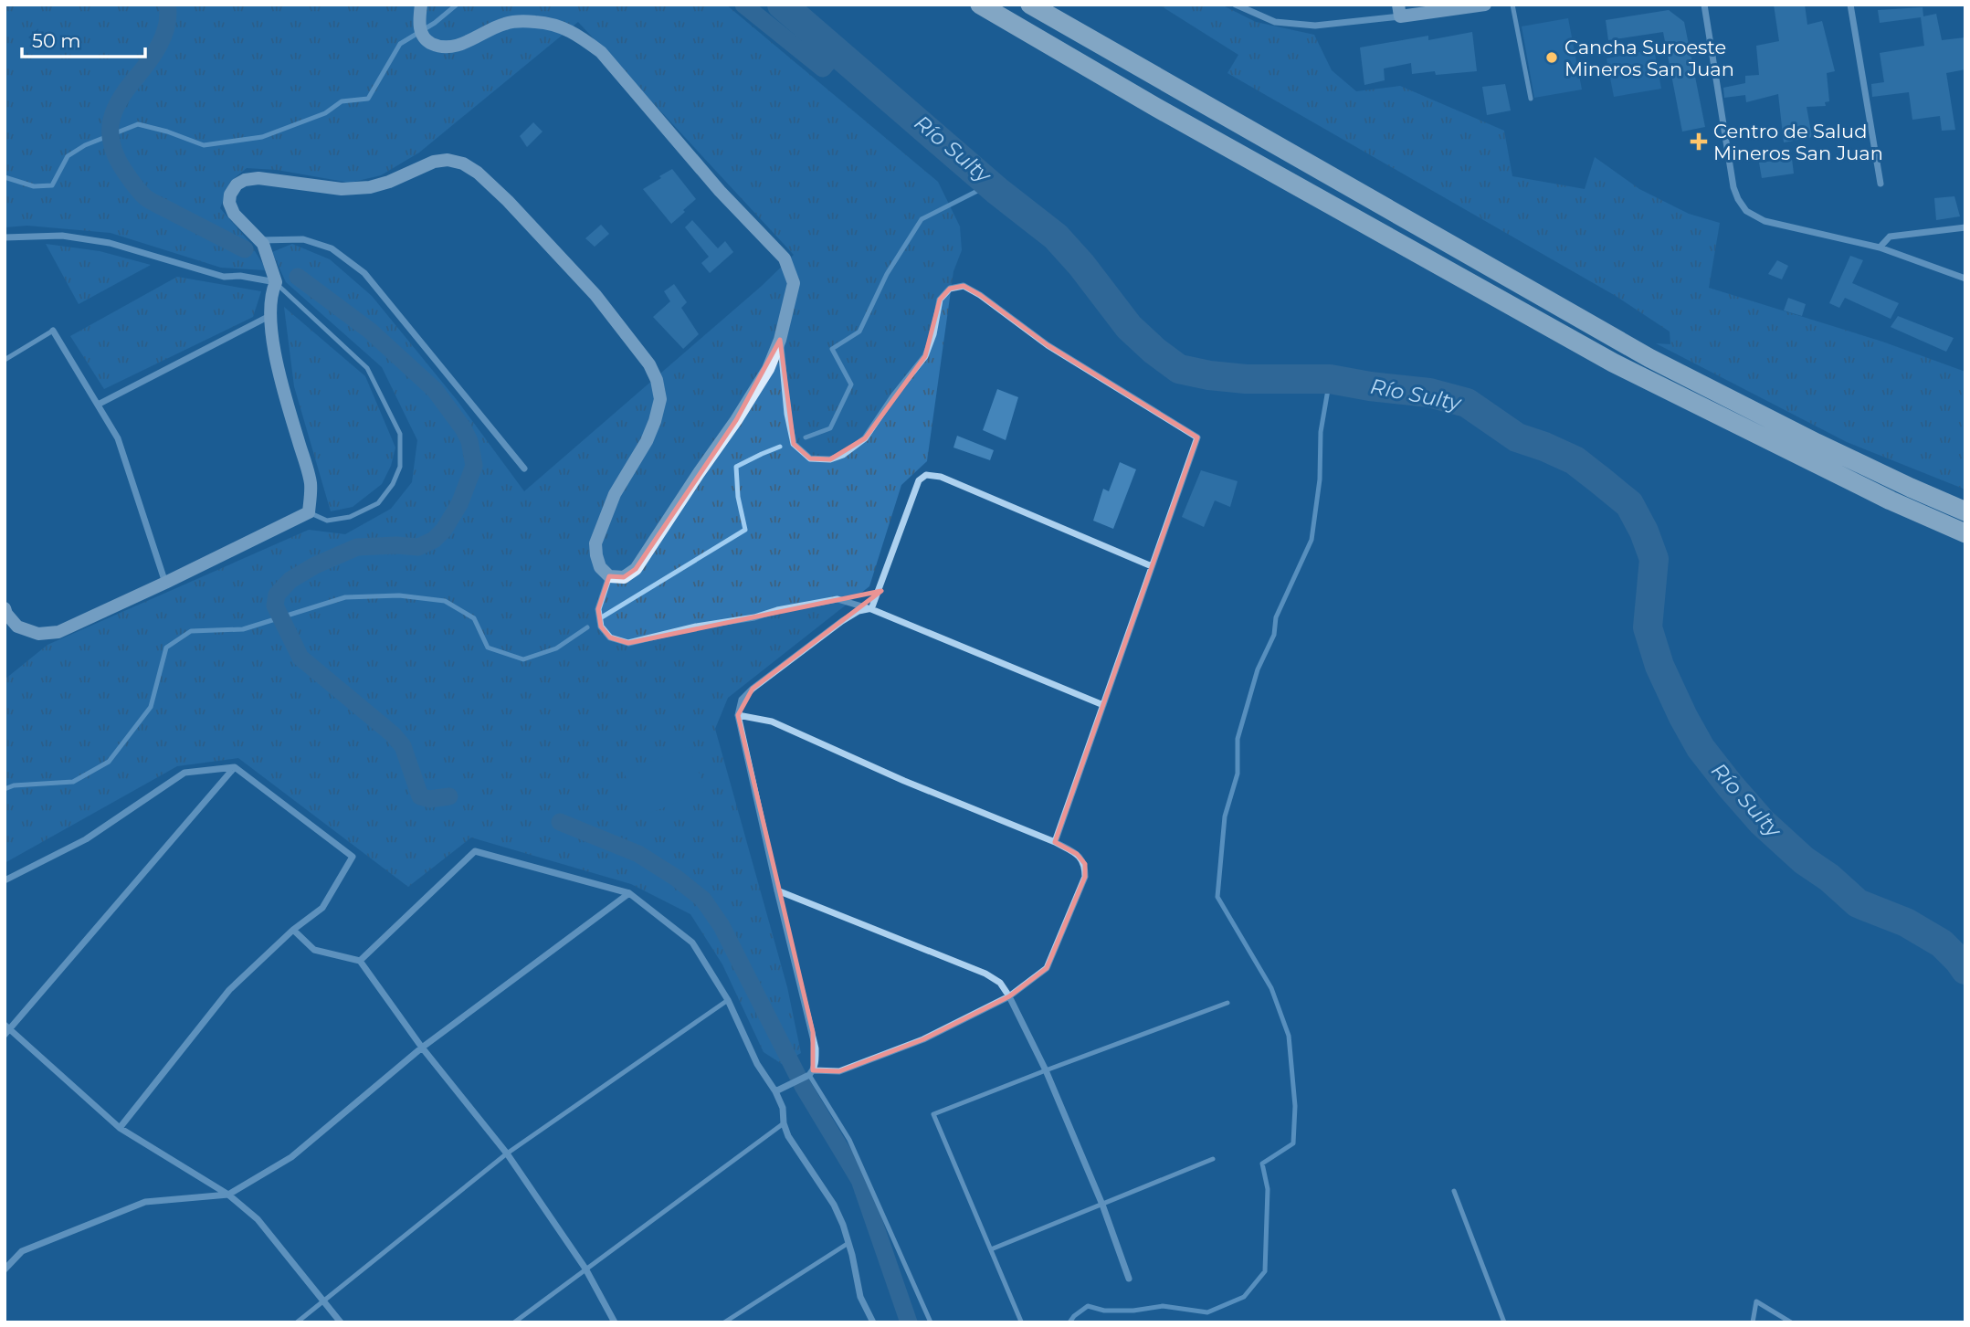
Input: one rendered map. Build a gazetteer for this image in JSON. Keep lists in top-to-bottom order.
{
  "water": ["Río Sulty"],
  "places": {
    "other": ["Cancha Suroeste Mineros San Juan"],
    "health": ["Centro de Salud Mineros San Juan"]
  },
  "scale_bar": "50 m"
}
